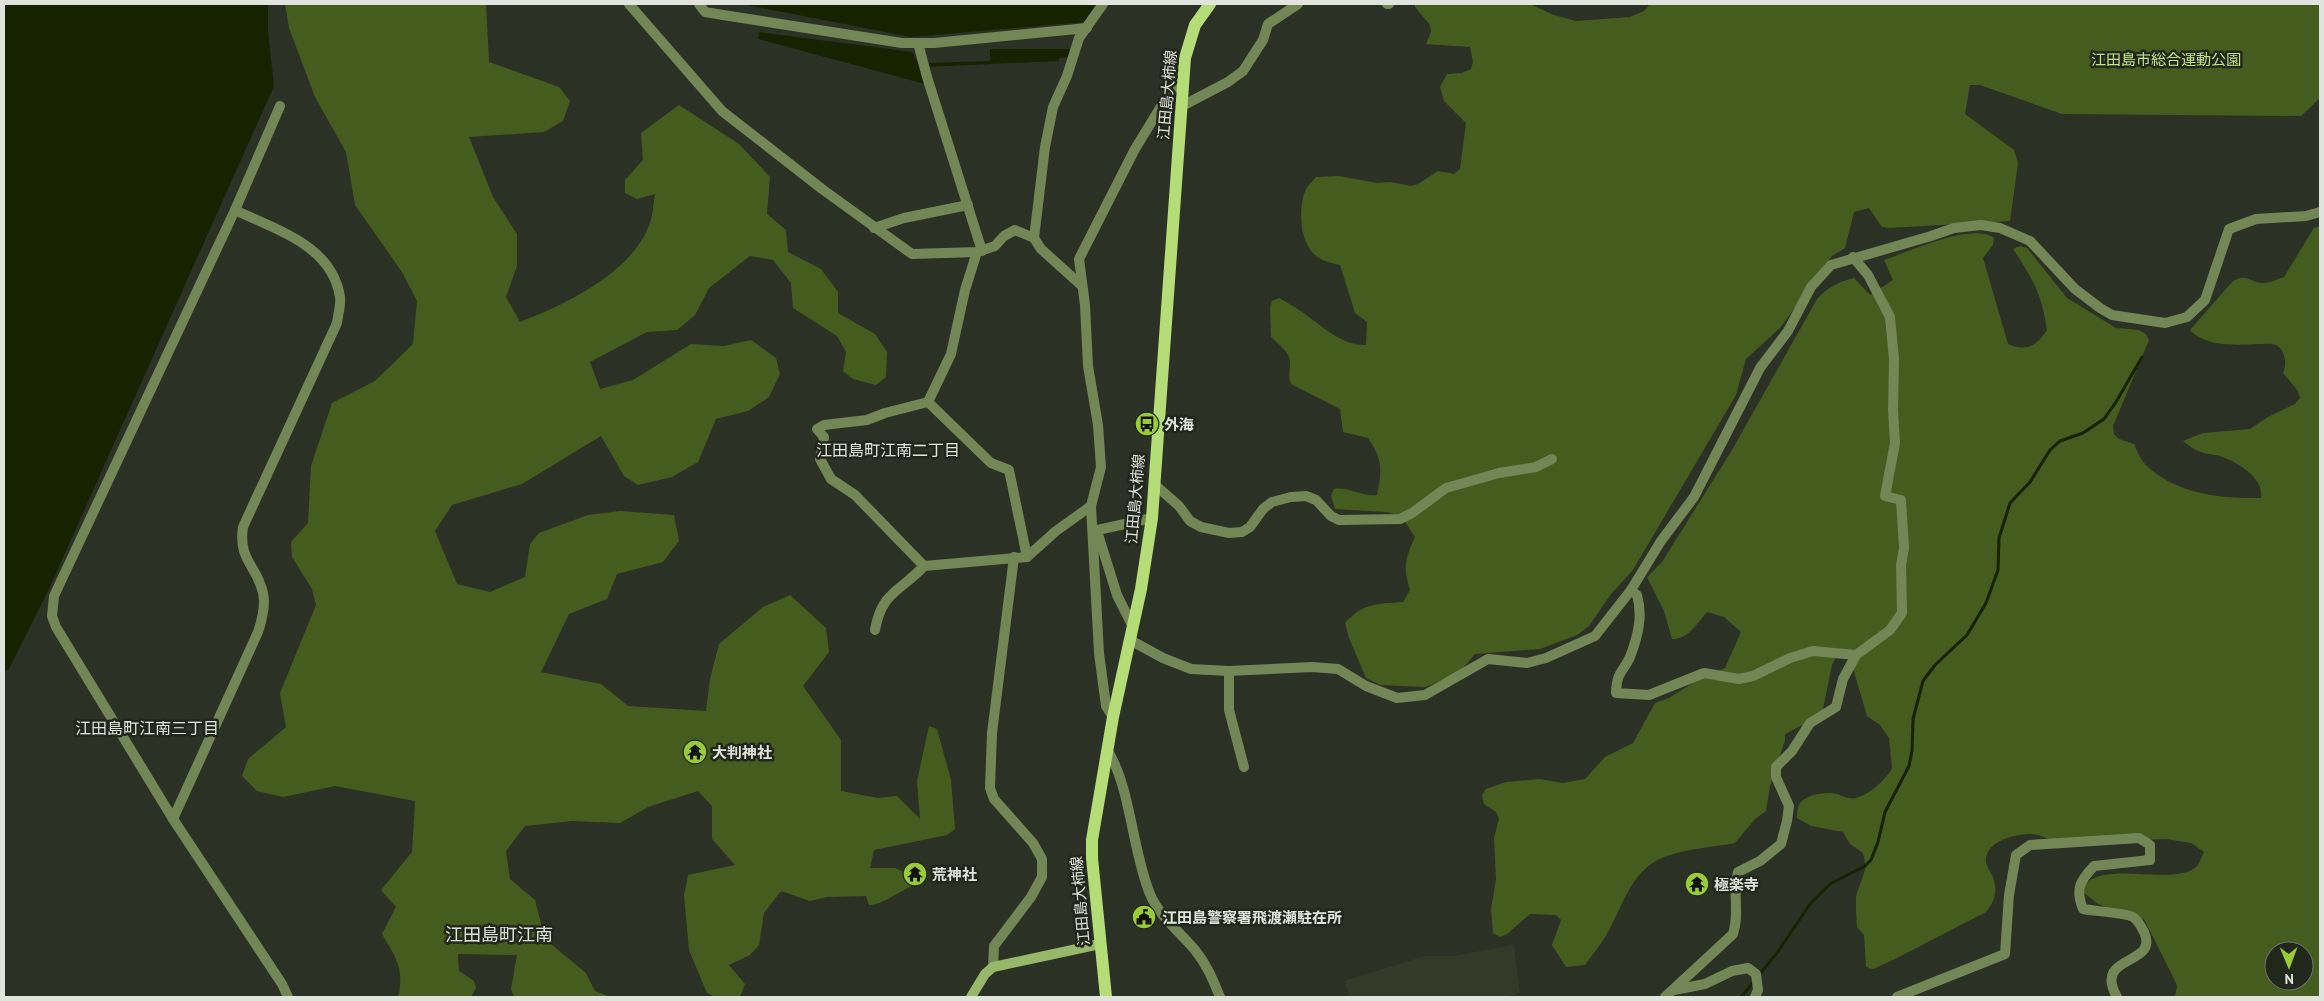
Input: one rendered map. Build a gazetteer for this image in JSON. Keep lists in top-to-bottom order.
{
  "streets": {
    "main road": ["江田島大柿線"]
  },
  "districts": ["江田島町江南二丁目", "江田島町江南三丁目", "江田島町江南"],
  "parks": ["江田島市総合運動公園"],
  "places": {
    "bus stop": ["外海"],
    "temple": ["大判神社", "荒神社", "極楽寺"],
    "public building": ["江田島警察署飛渡瀬駐在所"]
  },
  "north": "bottom"
}
